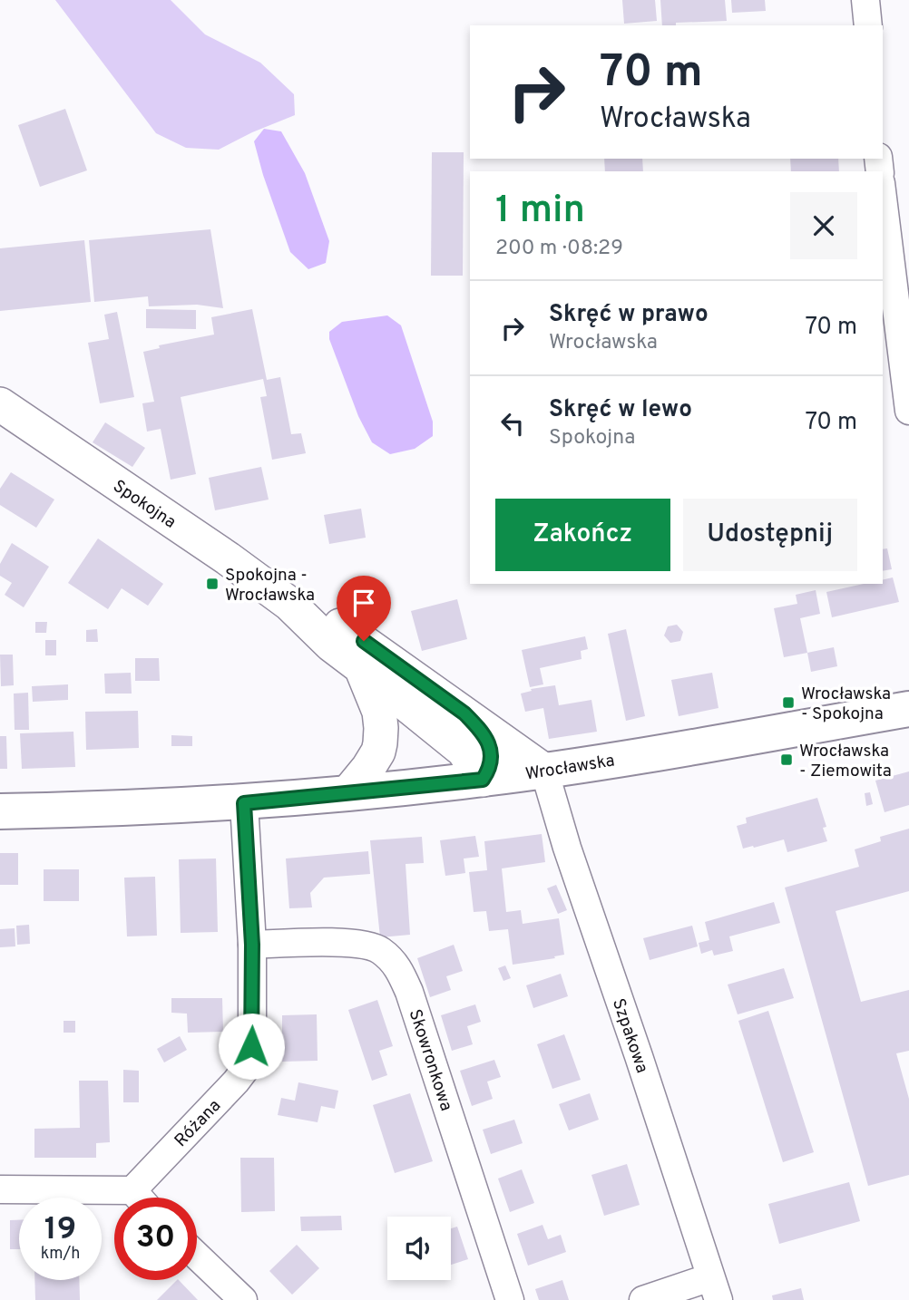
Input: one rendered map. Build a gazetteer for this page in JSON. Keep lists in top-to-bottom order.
{
  "streets": {
    "main road": ["Wrocławska"],
    "street": [
      "Spokojna",
      "Szpakowa",
      "Skowronkowa",
      "Różana"
    ]
  },
  "crossings": [
    ["Spokojna", "Wrocławska"],
    ["Spokojna", "Szpakowa"],
    ["Wrocławska", "Szpakowa"],
    ["Wrocławska", "Różana"],
    ["Skowronkowa", "Różana"]
  ],
  "places": {
    "transit": ["Spokojna - Wrocławska", "Wrocławska - Spokojna", "Wrocławska - Ziemowita"]
  },
  "page": {
    "turn": ["70 m", "Wrocławska"],
    "heading": ["1 min", "200 m · 08:29"],
    "list": [
      {
        "name": "Skręć w prawo",
        "note": "Wrocławska",
        "value": "70 m"
      },
      {
        "name": "Skręć w lewo",
        "note": "Spokojna",
        "value": "70 m"
      }
    ],
    "buttons": ["Zakończ", "Udostępnij"],
    "speed": "19 km/h",
    "limit": "30"
  }
}
